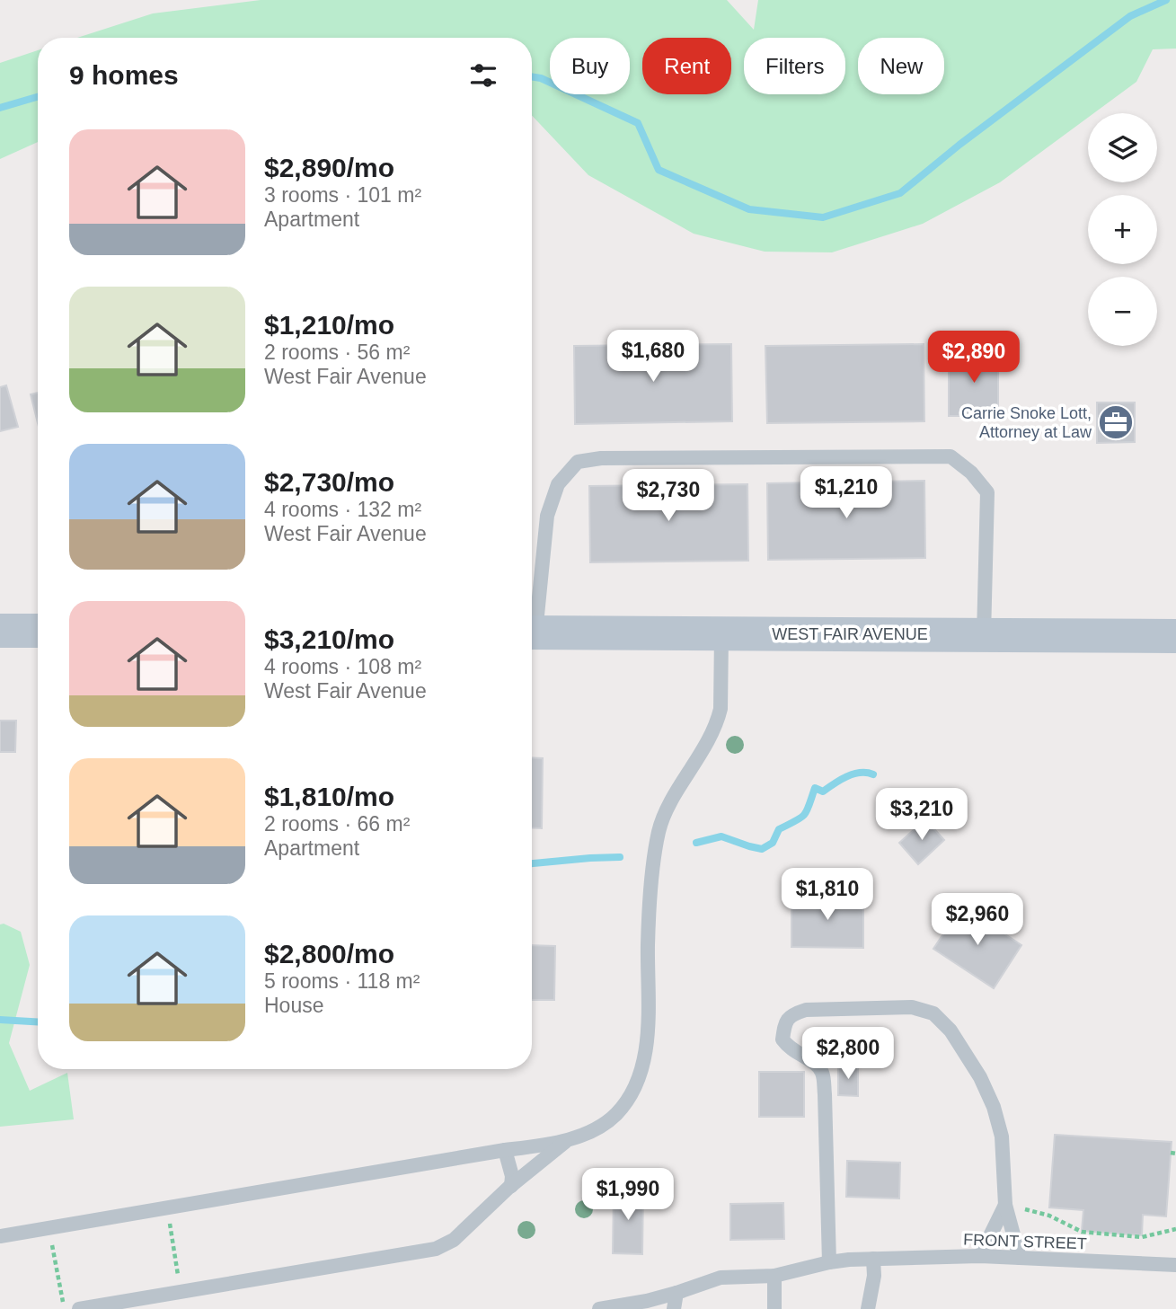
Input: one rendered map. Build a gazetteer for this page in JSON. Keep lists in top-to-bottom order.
{
  "streets": {
    "street": ["WEST FAIR AVENUE"],
    "lane": ["FRONT STREET"]
  },
  "places": {
    "office": ["Carrie Snoke Lott, Attorney at Law"]
  },
  "page": {
    "chip": [
      "Buy",
      "Rent",
      "Filters",
      "New"
    ],
    "heading": "9 homes",
    "map_buttons": ["+", "−"],
    "list": [
      {
        "name": "$2,890/mo",
        "note": "3 rooms · 101 m² · Apartment"
      },
      {
        "name": "$1,210/mo",
        "note": "2 rooms · 56 m² · West Fair Avenue"
      },
      {
        "name": "$2,730/mo",
        "note": "4 rooms · 132 m² · West Fair Avenue"
      },
      {
        "name": "$3,210/mo",
        "note": "4 rooms · 108 m² · West Fair Avenue"
      },
      {
        "name": "$1,810/mo",
        "note": "2 rooms · 66 m² · Apartment"
      },
      {
        "name": "$2,800/mo",
        "note": "5 rooms · 118 m² · House"
      }
    ],
    "price": [
      "$1,680",
      "$2,890",
      "$1,210",
      "$2,730",
      "$3,210",
      "$1,810",
      "$2,960",
      "$2,800",
      "$1,990"
    ]
  }
}
